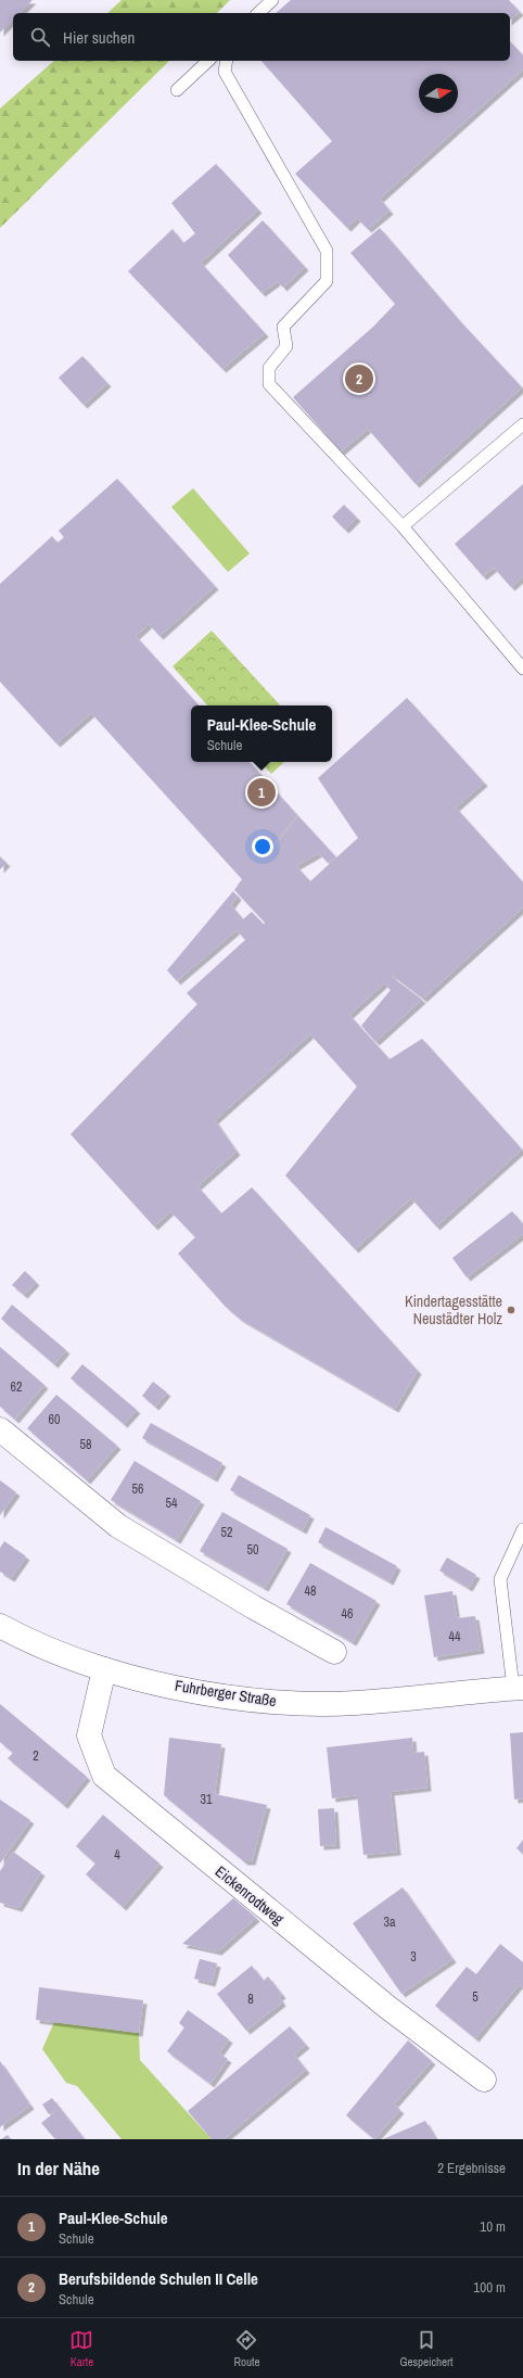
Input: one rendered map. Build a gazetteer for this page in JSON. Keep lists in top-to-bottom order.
{
  "streets": {
    "street": ["Fuhrberger Straße", "Eickenrodtweg"]
  },
  "crossings": [
    ["Fuhrberger Straße", "Eickenrodtweg"]
  ],
  "places": ["Kindertagesstätte Neustädter Holz"],
  "house_numbers": [
    "62",
    "60",
    "58",
    "56",
    "54",
    "52",
    "50",
    "48",
    "46",
    "44",
    "2",
    "31",
    "4",
    "3a",
    "3",
    "5",
    "8"
  ],
  "north": "right",
  "page": {
    "search": "Hier suchen",
    "pins": ["2", "1"],
    "popup": ["Paul-Klee-Schule", "Schule"],
    "heading": ["In der Nähe", "2 Ergebnisse"],
    "list": [
      {
        "mark": "1",
        "name": "Paul-Klee-Schule",
        "note": "Schule",
        "value": "10 m"
      },
      {
        "mark": "2",
        "name": "Berufsbildende Schulen II Celle",
        "note": "Schule",
        "value": "100 m"
      }
    ],
    "nav": ["Karte", "Route", "Gespeichert"]
  }
}
